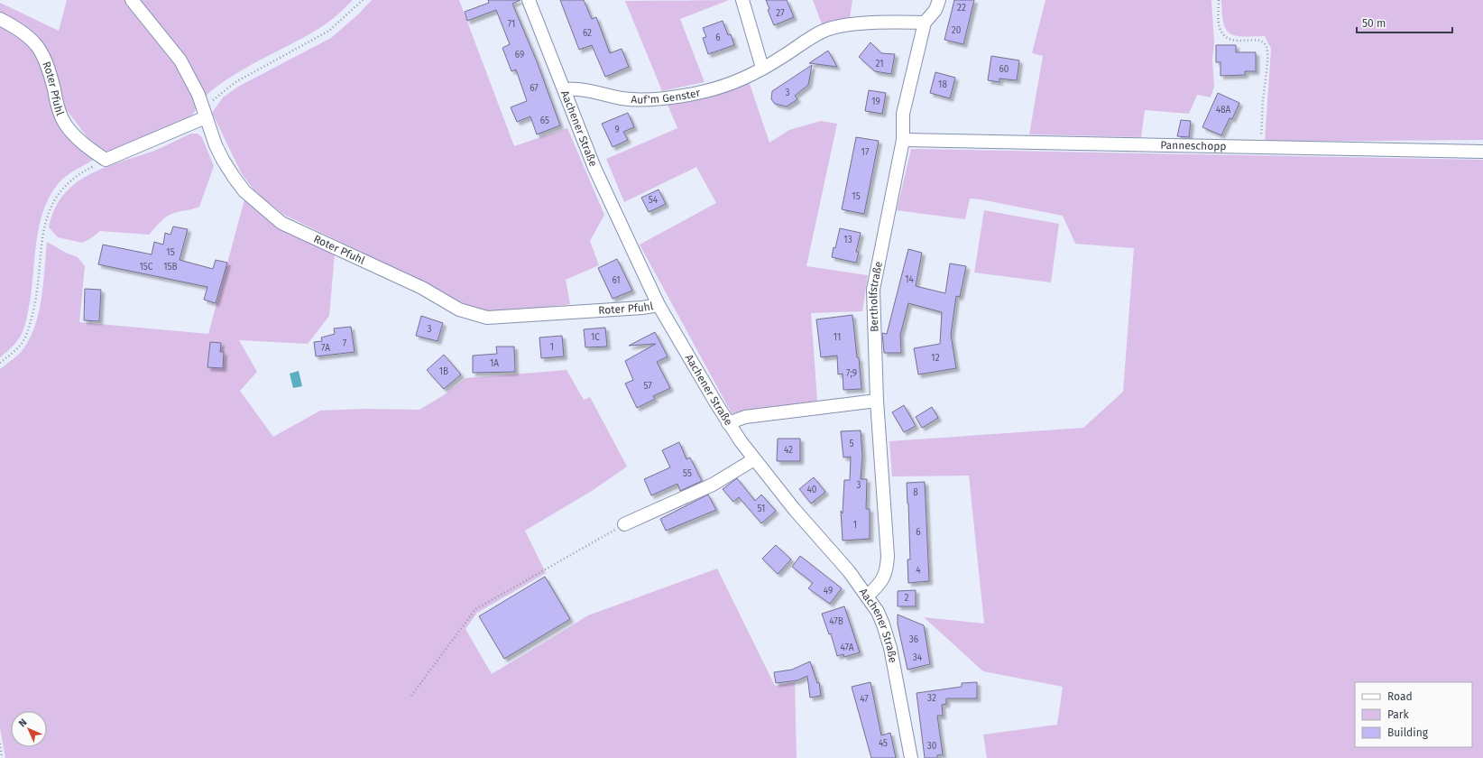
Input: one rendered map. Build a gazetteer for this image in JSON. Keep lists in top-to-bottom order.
{
  "streets": {
    "street": [
      "Roter Pfuhl",
      "Auf'm Genster",
      "Aachener Straße",
      "Panneschopp",
      "Bertholfstraße"
    ]
  },
  "crossings": [
    ["Roter Pfuhl", "Aachener Straße"],
    ["Auf'm Genster", "Aachener Straße"],
    ["Auf'm Genster", "Bertholfstraße"],
    ["Aachener Straße", "Bertholfstraße"],
    ["Panneschopp", "Bertholfstraße"]
  ],
  "house_numbers": [
    "22",
    "27",
    "71",
    "20",
    "62",
    "6",
    "69",
    "21",
    "60",
    "18",
    "67",
    "3",
    "19",
    "48A",
    "65",
    "9",
    "17",
    "15",
    "54",
    "13",
    "15",
    "15C",
    "15B",
    "14",
    "61",
    "3",
    "1C",
    "11",
    "7",
    "1",
    "7A",
    "12",
    "1A",
    "1B",
    "7;9",
    "57",
    "5",
    "42",
    "55",
    "3",
    "40",
    "8",
    "51",
    "1",
    "6",
    "4",
    "49",
    "2",
    "47B",
    "36",
    "47A",
    "34",
    "32",
    "47",
    "45",
    "30"
  ],
  "legend": ["Road", "Park", "Building"],
  "scale_bar": "50 m",
  "north": "top left"
}
